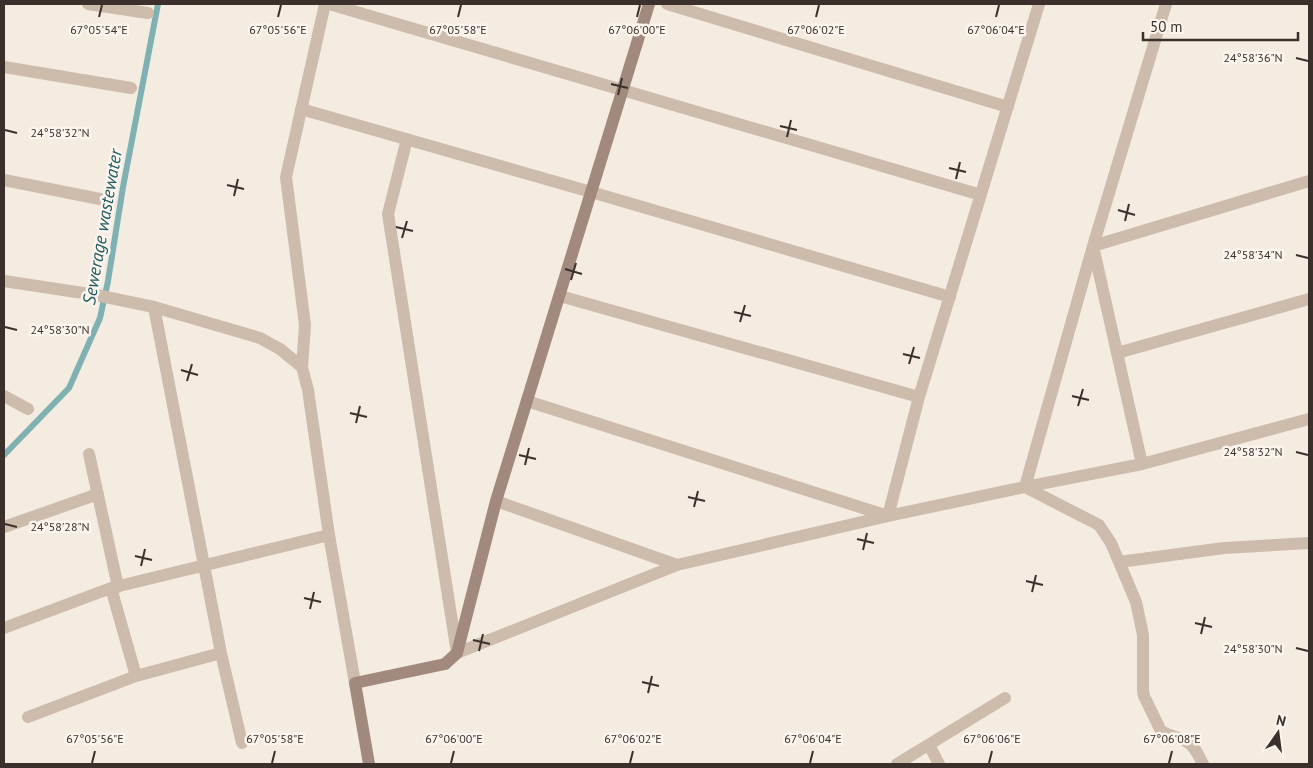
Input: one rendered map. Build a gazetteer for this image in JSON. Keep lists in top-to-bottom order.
{
  "water": ["Sewerage wastewater"],
  "scale_bar": "50 m",
  "north": "top",
  "coordinates": [
    "67°05'54\"E",
    "67°05'56\"E",
    "67°05'58\"E",
    "67°06'00\"E",
    "67°06'02\"E",
    "67°06'04\"E",
    "24°58'36\"N",
    "24°58'32\"N",
    "24°58'34\"N",
    "24°58'30\"N",
    "24°58'28\"N",
    "67°06'06\"E",
    "67°06'08\"E"
  ]
}
